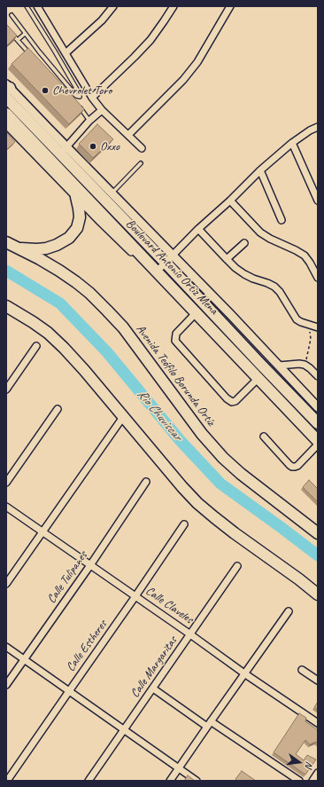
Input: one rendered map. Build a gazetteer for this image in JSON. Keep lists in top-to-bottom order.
{
  "streets": {
    "main road": ["Boulevard Antonio Ortiz Mena", "Avenida Teófilo Borunda Ortíz"],
    "street": [
      "Calle Tulipanes",
      "Calle Claveles",
      "Calle Estheres",
      "Calle Margaritas"
    ]
  },
  "crossings": [
    ["Calle Tulipanes", "Calle Claveles"],
    ["Calle Claveles", "Calle Estheres"],
    ["Calle Claveles", "Calle Margaritas"]
  ],
  "water": ["Rio Chuviscar"],
  "places": ["Chevrolet Toro", "Oxxo"],
  "north": "right"
}
